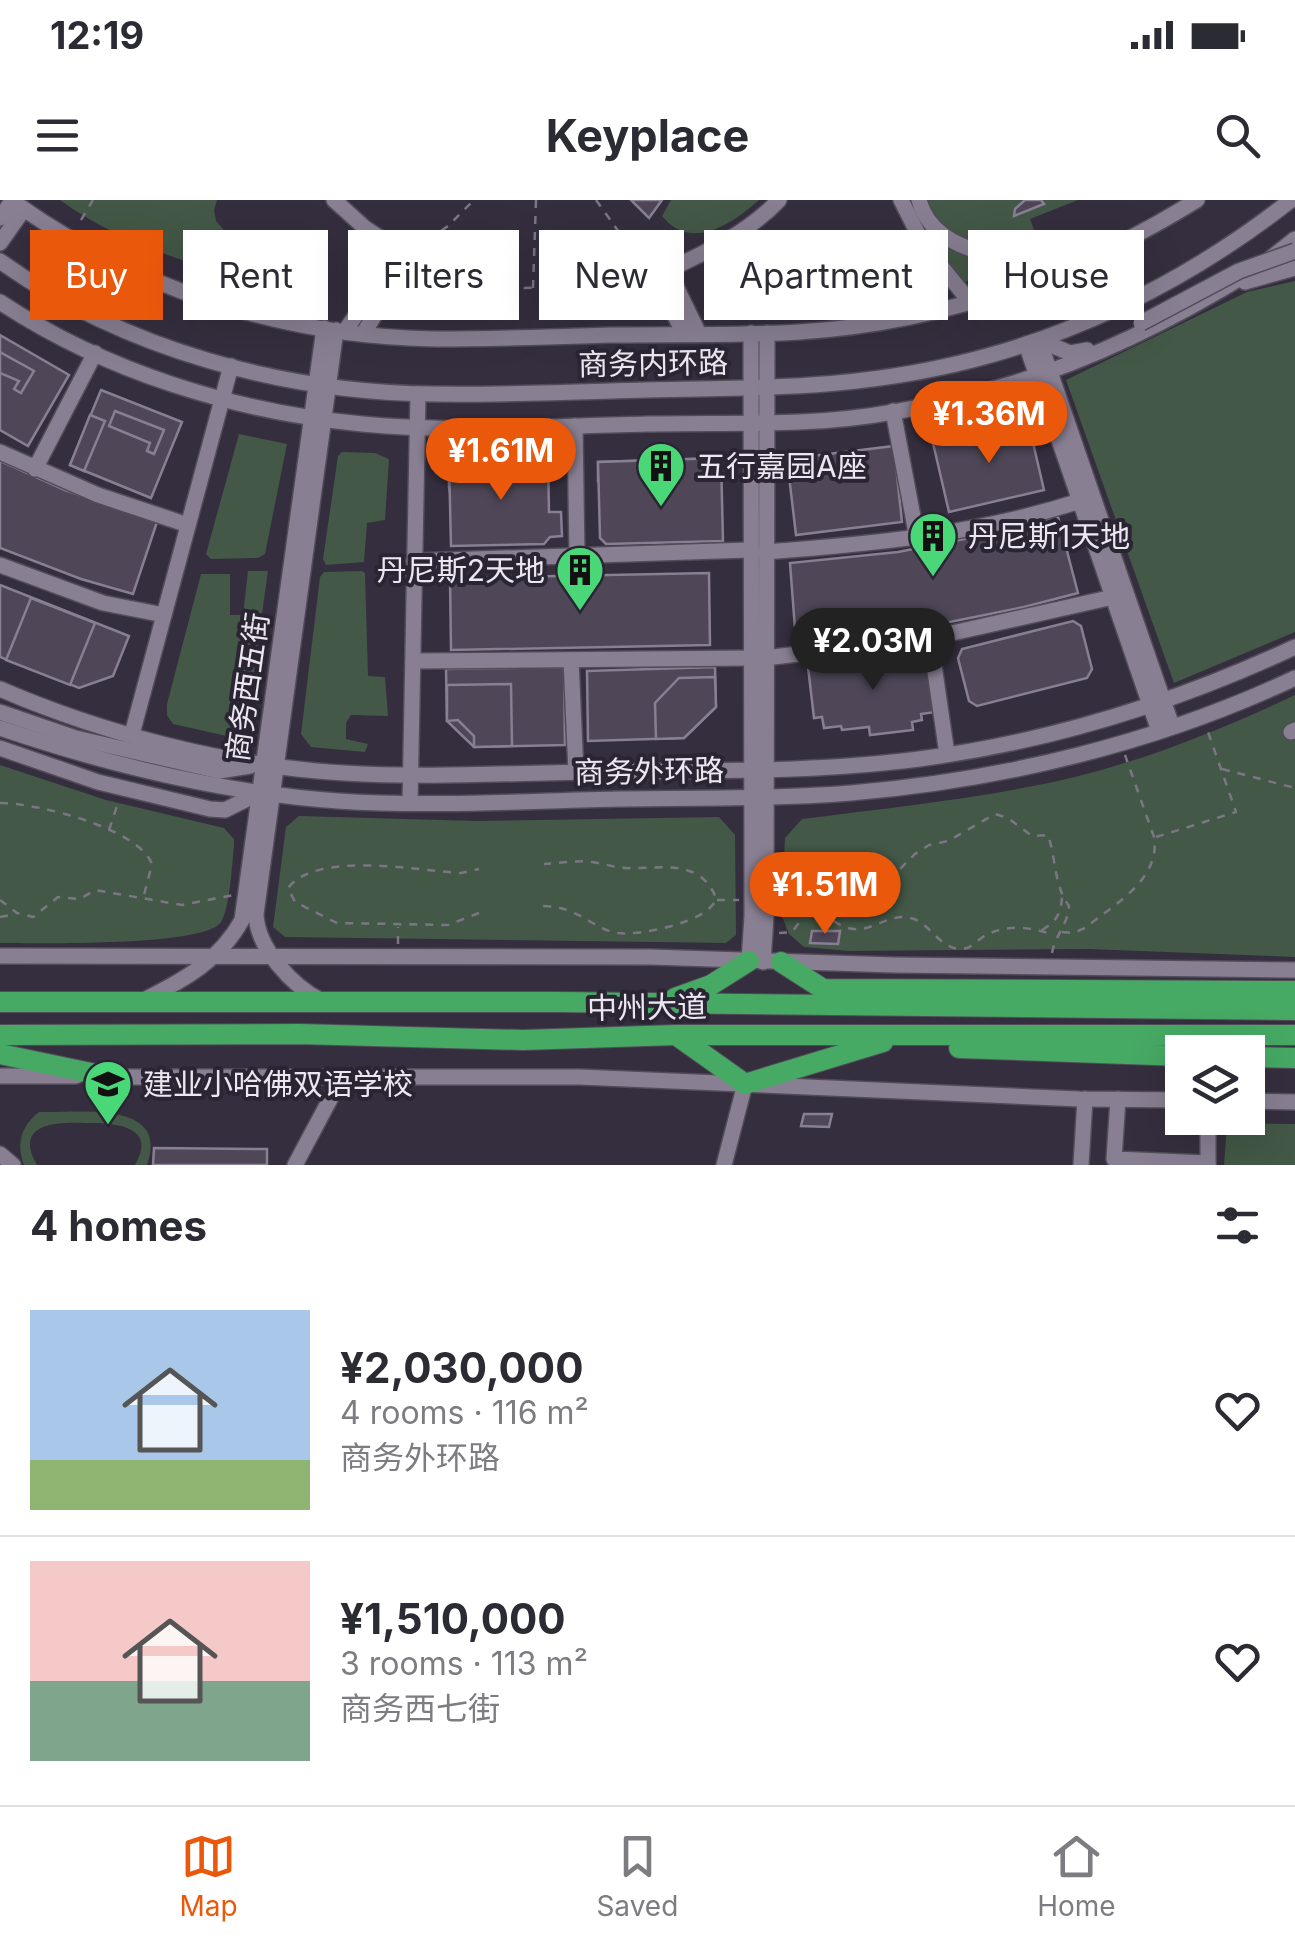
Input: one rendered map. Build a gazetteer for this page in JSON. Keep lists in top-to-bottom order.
{
  "streets": {
    "highway": ["中州大道"],
    "street": ["商务内环路", "商务西五街", "商务外环路"]
  },
  "crossings": [
    ["商务内环路", "商务西五街"],
    ["商务西五街", "商务外环路"],
    ["商务西五街", "中州大道"]
  ],
  "places": {
    "building": ["五行嘉园A座", "丹尼斯1天地", "丹尼斯2天地"],
    "school or university": ["建业小哈佛双语学校"]
  },
  "page": {
    "status": "12:19",
    "header": "Keyplace",
    "chip": [
      "Buy",
      "Rent",
      "Filters",
      "New",
      "Apartment",
      "House"
    ],
    "price": [
      "¥1.36M",
      "¥1.61M",
      "¥2.03M",
      "¥1.51M"
    ],
    "heading": "4 homes",
    "list": [
      {
        "name": "¥2,030,000",
        "note": "4 rooms · 116 m² · 商务外环路"
      },
      {
        "name": "¥1,510,000",
        "note": "3 rooms · 113 m² · 商务西七街"
      }
    ],
    "tabs": ["Map", "Saved", "Home"]
  }
}
